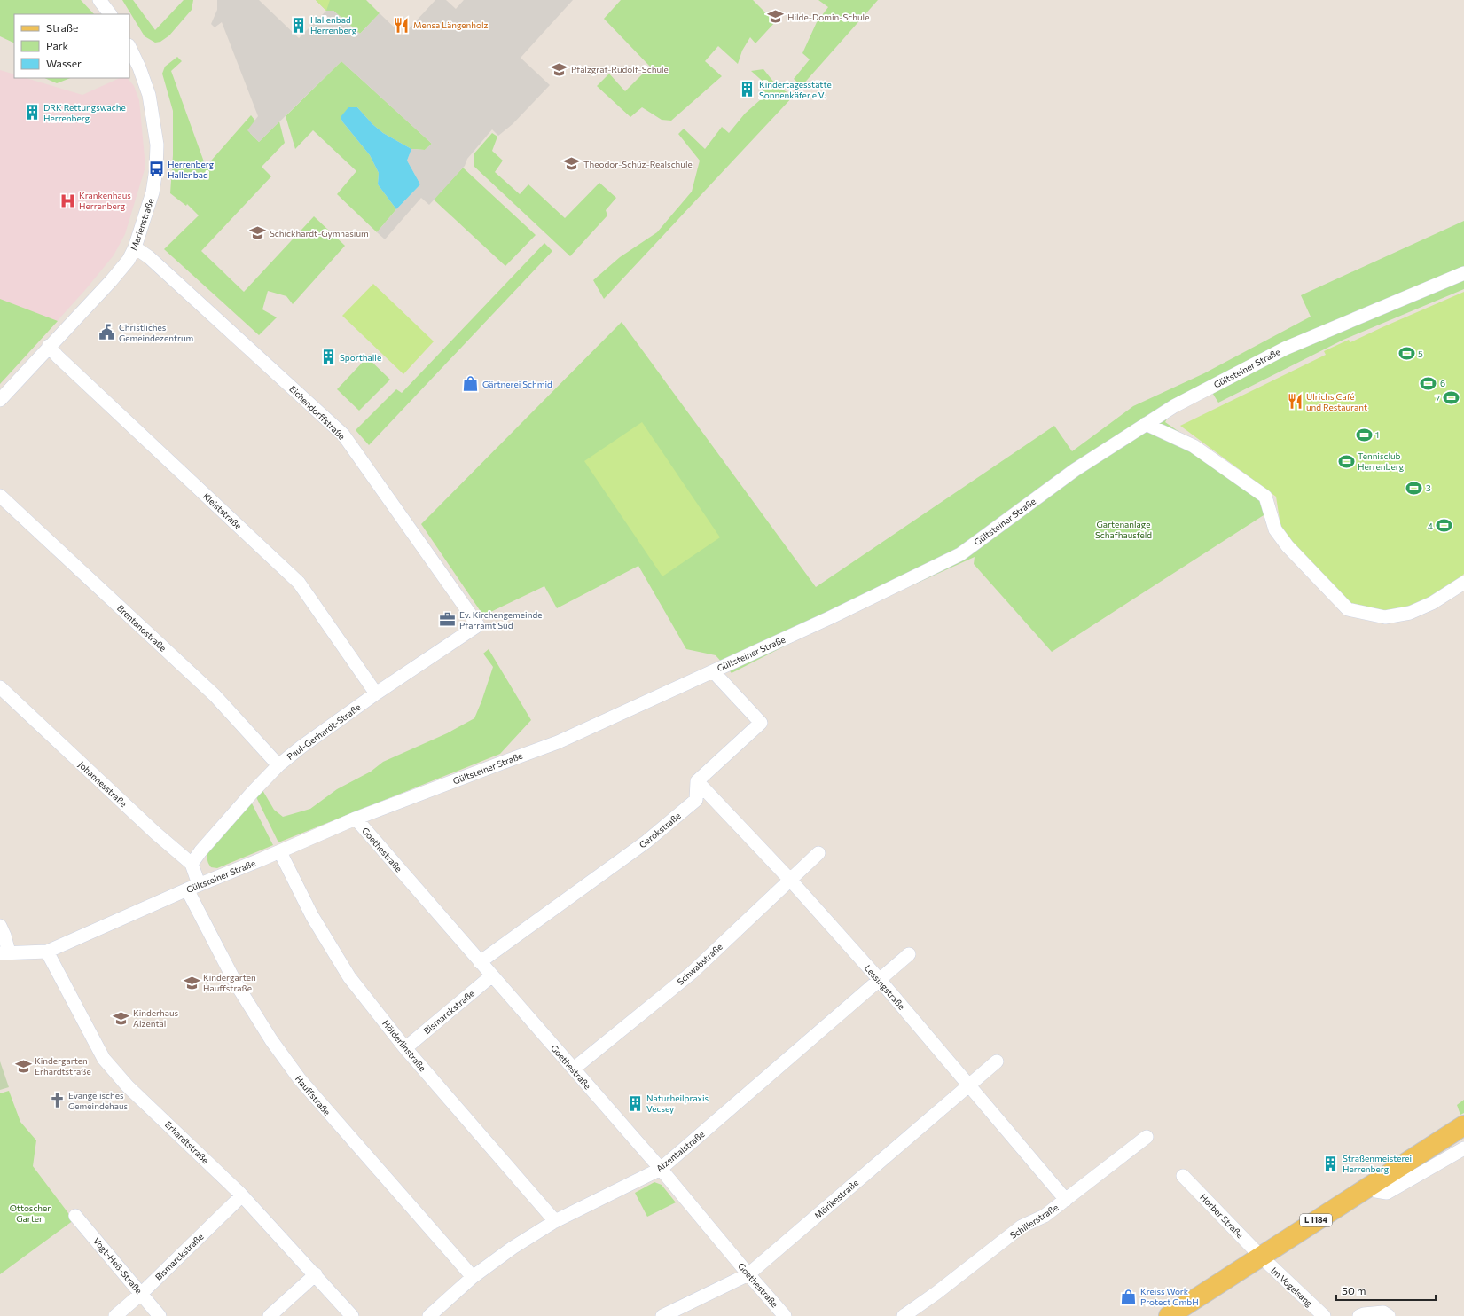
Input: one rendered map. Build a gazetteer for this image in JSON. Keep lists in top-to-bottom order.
{
  "streets": {
    "main road": ["L 1184"],
    "street": [
      "Marienstraße",
      "Gültsteiner Straße",
      "Eichendorffstraße",
      "Kleiststraße",
      "Brentanostraße",
      "Paul-Gerhardt-Straße",
      "Johannesstraße",
      "Gerokstraße",
      "Goethestraße",
      "Schwabstraße",
      "Lessingstraße",
      "Bismarckstraße",
      "Hölderlinstraße",
      "Hauffstraße",
      "Erhardtstraße",
      "Alzentalstraße",
      "Mörikestraße",
      "Horber Straße",
      "Schillerstraße",
      "Vogt-Heß-Straße",
      "Im Vogelsang"
    ]
  },
  "crossings": [
    ["Marienstraße", "Eichendorffstraße"],
    ["Marienstraße", "Kleiststraße"],
    ["Gültsteiner Straße", "Johannesstraße"],
    ["Gültsteiner Straße", "Goethestraße"],
    ["Gültsteiner Straße", "Hölderlinstraße"],
    ["Gültsteiner Straße", "Hauffstraße"],
    ["Gültsteiner Straße", "Erhardtstraße"],
    ["Eichendorffstraße", "Paul-Gerhardt-Straße"],
    ["Kleiststraße", "Paul-Gerhardt-Straße"],
    ["Brentanostraße", "Paul-Gerhardt-Straße"],
    ["Paul-Gerhardt-Straße", "Johannesstraße"],
    ["Johannesstraße", "Hauffstraße"],
    ["Gerokstraße", "Goethestraße"],
    ["Gerokstraße", "Lessingstraße"],
    ["Goethestraße", "Schwabstraße"],
    ["Goethestraße", "Bismarckstraße"],
    ["Goethestraße", "Alzentalstraße"],
    ["Goethestraße", "Mörikestraße"],
    ["Schwabstraße", "Lessingstraße"],
    ["Lessingstraße", "Alzentalstraße"],
    ["Lessingstraße", "Mörikestraße"],
    ["Lessingstraße", "Schillerstraße"],
    ["Bismarckstraße", "Hölderlinstraße"],
    ["Bismarckstraße", "Erhardtstraße"],
    ["Bismarckstraße", "Vogt-Heß-Straße"],
    ["Hölderlinstraße", "Alzentalstraße"],
    ["Hauffstraße", "Alzentalstraße"],
    ["Horber Straße", "L 1184"],
    ["Horber Straße", "Im Vogelsang"],
    ["L 1184", "Im Vogelsang"]
  ],
  "parks": ["Gartenanlage Schafhausfeld", "Ottoscher Garten"],
  "places": {
    "school or university": [
      "Hilde-Domin-Schule",
      "Pfalzgraf-Rudolf-Schule",
      "Theodor-Schüz-Realschule",
      "Schickhardt-Gymnasium",
      "Kindergarten Hauffstraße",
      "Kinderhaus Alzental",
      "Kindergarten Erhardtstraße"
    ],
    "building": [
      "Hallenbad Herrenberg",
      "Kindertagesstätte Sonnenkäfer e.V.",
      "DRK Rettungswache Herrenberg",
      "Sporthalle",
      "Naturheilpraxis Vecsey",
      "Straßenmeisterei Herrenberg"
    ],
    "restaurant": ["Mensa Längenholz", "Ulrichs Café und Restaurant"],
    "bus stop": ["Herrenberg Hallenbad"],
    "hospital": ["Krankenhaus Herrenberg"],
    "public building": ["Christliches Gemeindezentrum"],
    "sports": [
      "5",
      "6",
      "7",
      "1",
      "Tennisclub Herrenberg",
      "3",
      "4"
    ],
    "shop": ["Gärtnerei Schmid", "Kreiss Work Protect GmbH"],
    "office": ["Ev. Kirchengemeinde Pfarramt Süd"],
    "church": ["Evangelisches Gemeindehaus"]
  },
  "legend": ["Straße", "Park", "Wasser"],
  "scale_bar": "50 m"
}
